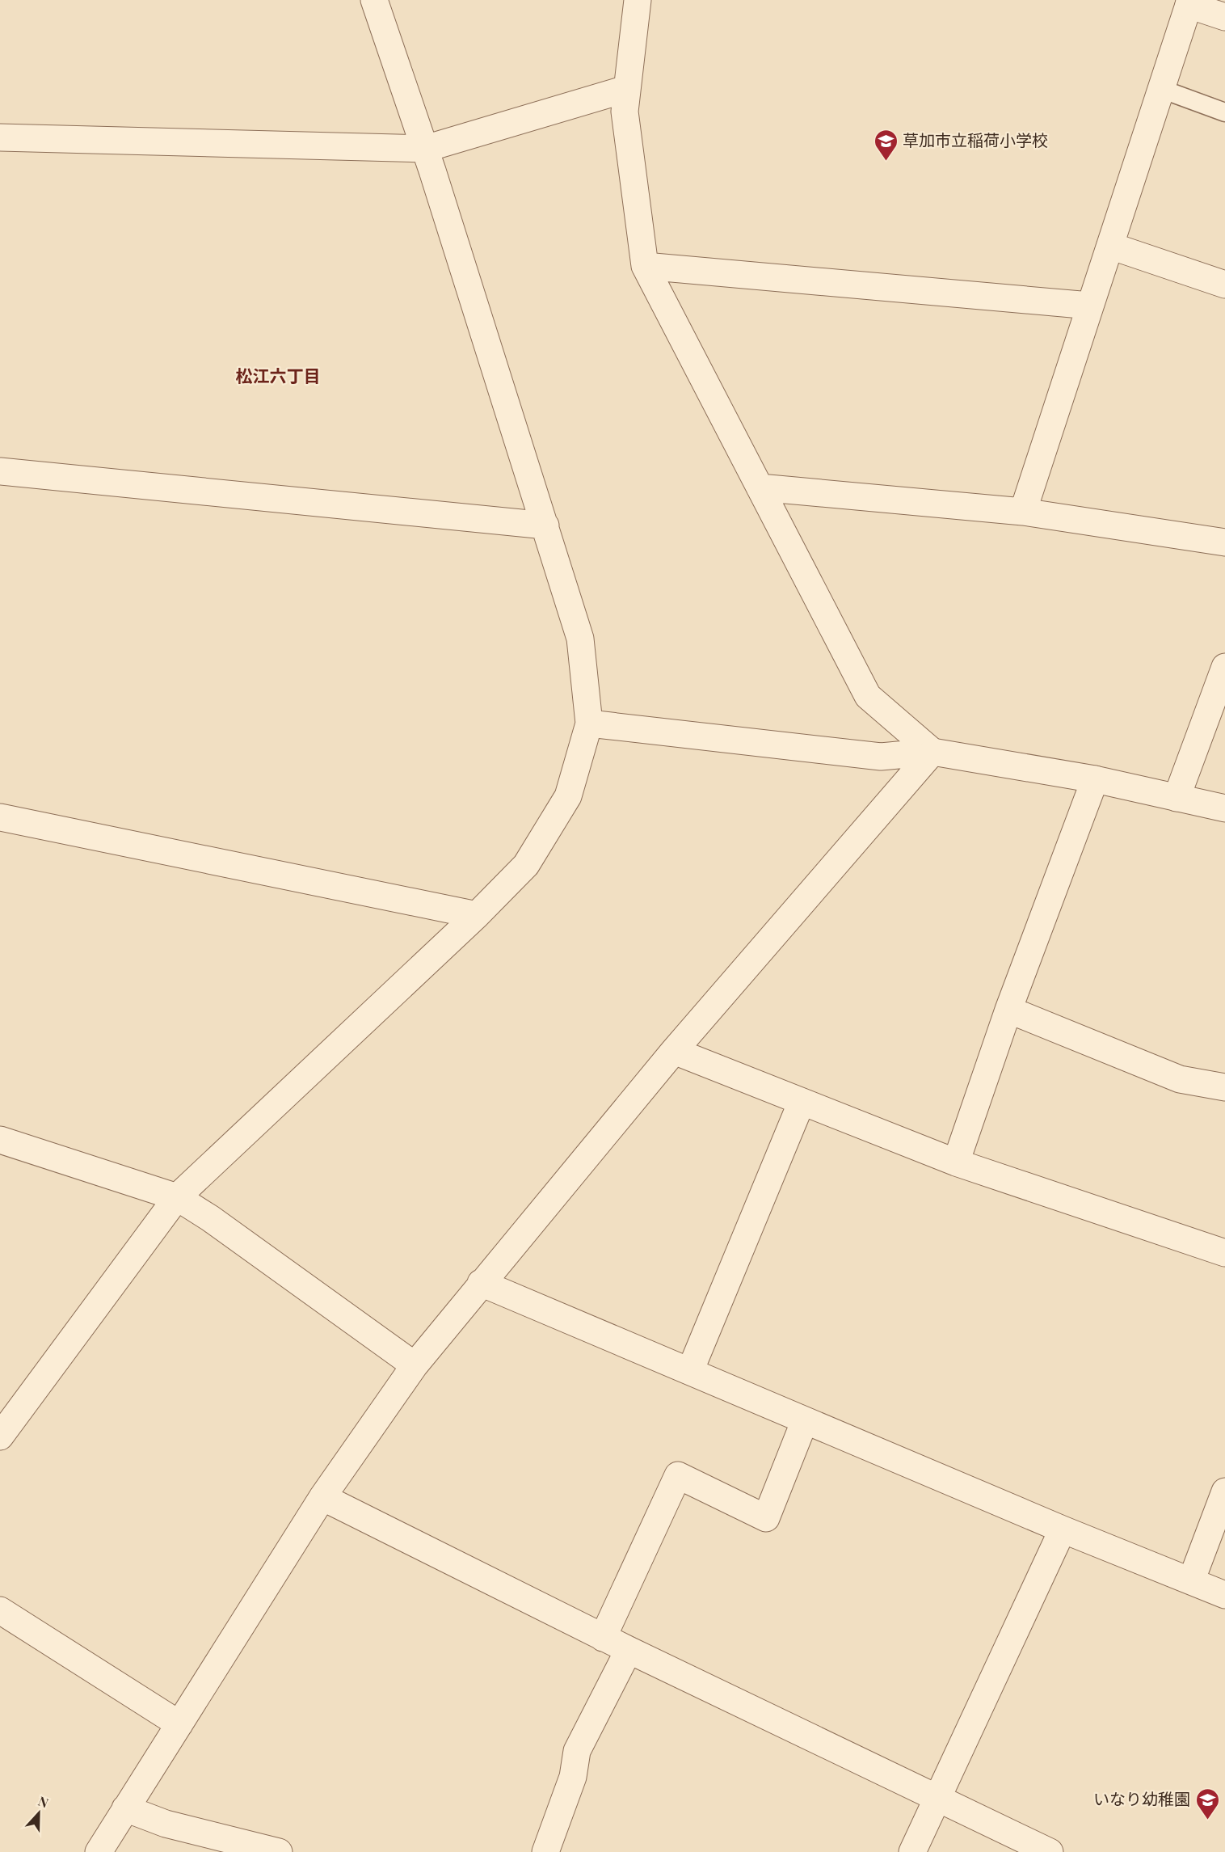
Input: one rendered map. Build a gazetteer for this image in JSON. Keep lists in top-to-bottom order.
{
  "districts": ["松江六丁目"],
  "places": {
    "school or university": ["草加市立稲荷小学校", "いなり幼稚園"]
  },
  "north": "top"
}
